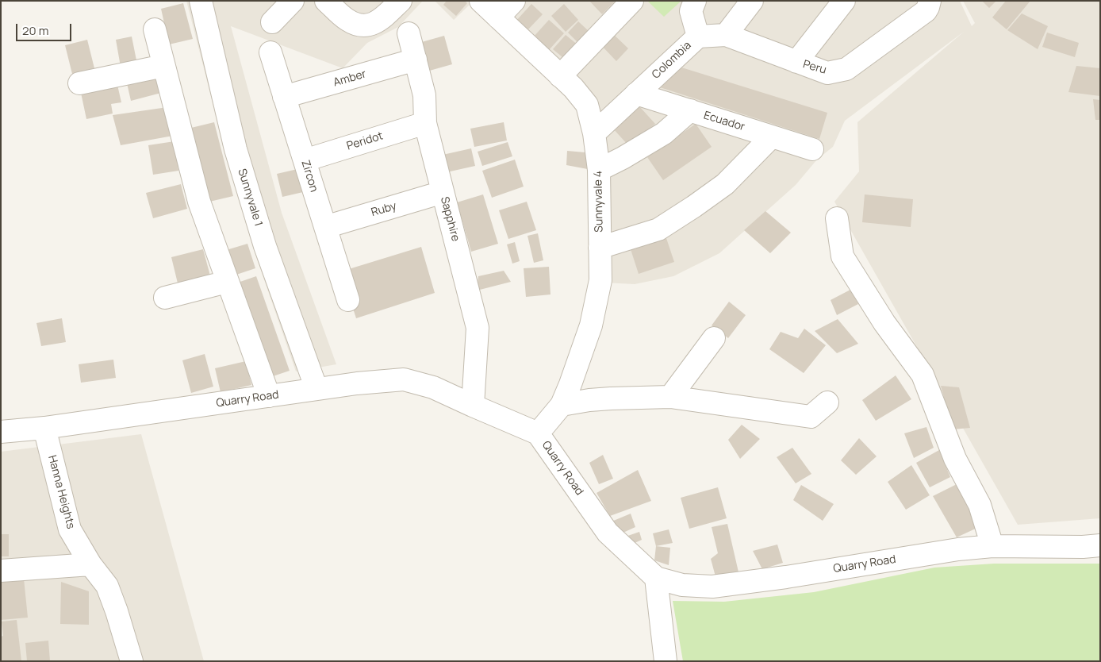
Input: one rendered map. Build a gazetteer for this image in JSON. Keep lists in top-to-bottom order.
{
  "streets": {
    "street": [
      "Colombia",
      "Peru",
      "Amber",
      "Ecuador",
      "Peridot",
      "Zircon",
      "Sunnyvale 1",
      "Sunnyvale 4",
      "Ruby",
      "Sapphire",
      "Quarry Road",
      "Hanna Heights"
    ]
  },
  "crossings": [
    ["Colombia", "Peru"],
    ["Colombia", "Ecuador"],
    ["Colombia", "Sunnyvale 4"],
    ["Amber", "Zircon"],
    ["Amber", "Sapphire"],
    ["Peridot", "Zircon"],
    ["Peridot", "Sapphire"],
    ["Zircon", "Ruby"],
    ["Sunnyvale 1", "Quarry Road"],
    ["Sunnyvale 4", "Quarry Road"],
    ["Ruby", "Sapphire"],
    ["Sapphire", "Quarry Road"],
    ["Quarry Road", "Hanna Heights"]
  ],
  "scale_bar": "20 m"
}
